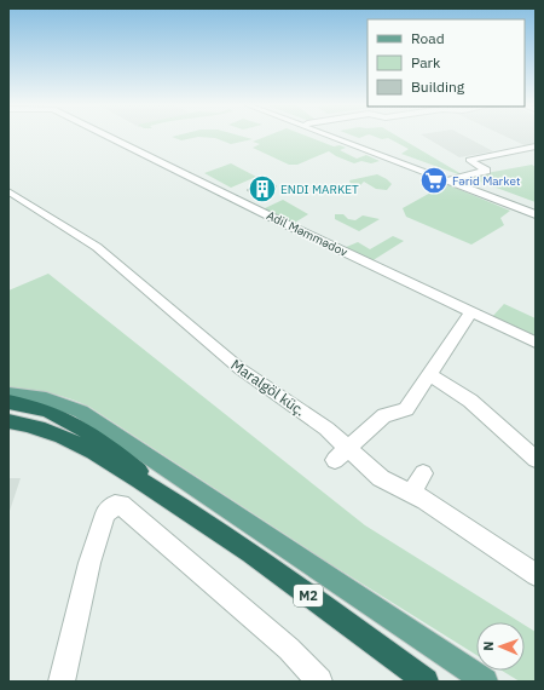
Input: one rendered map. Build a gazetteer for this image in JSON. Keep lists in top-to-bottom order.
{
  "streets": {
    "highway": ["M2"],
    "street": ["Adil Məmmədov", "Maralgöl küç."]
  },
  "places": {
    "supermarket": ["Fərid Market"],
    "building": ["ENDI MARKET"]
  },
  "legend": ["Road", "Park", "Building"],
  "north": "left"
}
